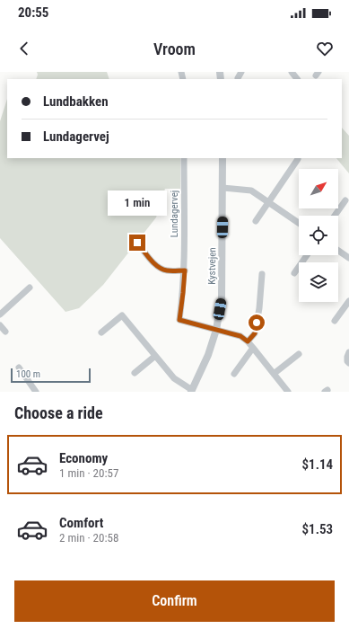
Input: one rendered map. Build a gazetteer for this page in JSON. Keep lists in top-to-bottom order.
{
  "streets": {
    "street": ["Lundagervej", "Kystvejen"]
  },
  "crossings": [
    ["Lundagervej", "Kystvejen"]
  ],
  "scale_bar": "100 m",
  "north": "top right",
  "page": {
    "status": "20:55",
    "header": "Vroom",
    "banner": ["Lundbakken", "Lundagervej"],
    "bubble": "1 min",
    "scale": "100 m",
    "heading": "Choose a ride",
    "list": [
      {
        "name": "Economy",
        "note": "1 min · 20:57",
        "value": "$1.14"
      },
      {
        "name": "Comfort",
        "note": "2 min · 20:58",
        "value": "$1.53"
      }
    ],
    "buttons": "Confirm"
  }
}
